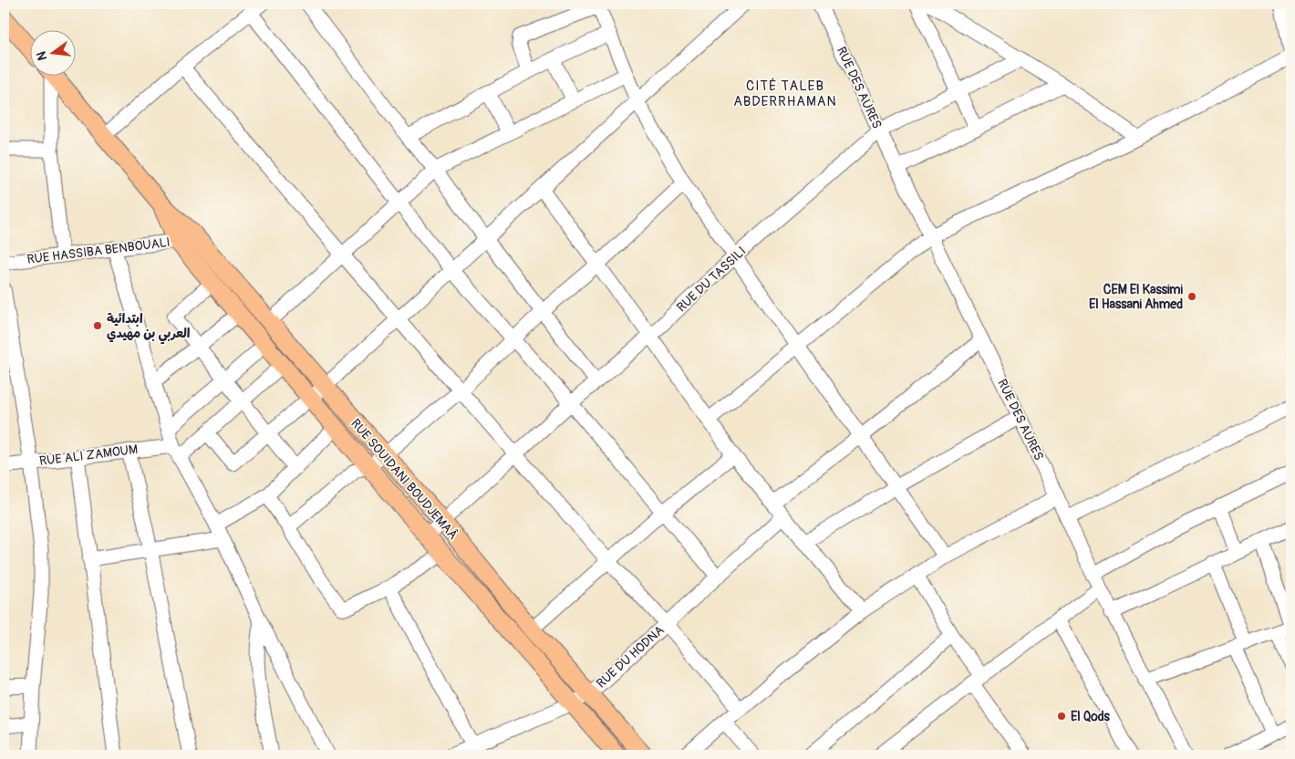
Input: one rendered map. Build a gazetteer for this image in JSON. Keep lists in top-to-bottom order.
{
  "streets": {
    "main road": ["RUE SOUIDANI BOUDJEMAÂ"],
    "street": [
      "RUE DES AURES",
      "RUE HASSIBA BENBOUALI",
      "RUE DU TASSILI",
      "RUE ALI ZAMOUM",
      "RUE DU HODNA"
    ]
  },
  "crossings": [
    ["RUE DES AURES", "RUE DU TASSILI"],
    ["RUE HASSIBA BENBOUALI", "RUE SOUIDANI BOUDJEMAÂ"],
    ["RUE DU TASSILI", "RUE SOUIDANI BOUDJEMAÂ"],
    ["RUE SOUIDANI BOUDJEMAÂ", "RUE DU HODNA"]
  ],
  "districts": ["CITÉ TALEB ABDERRHAMAN"],
  "places": ["CEM El Kassimi El Hassani Ahmed", "ابتدائية العربي بن مهيدي", "El Qods"],
  "north": "left"
}
